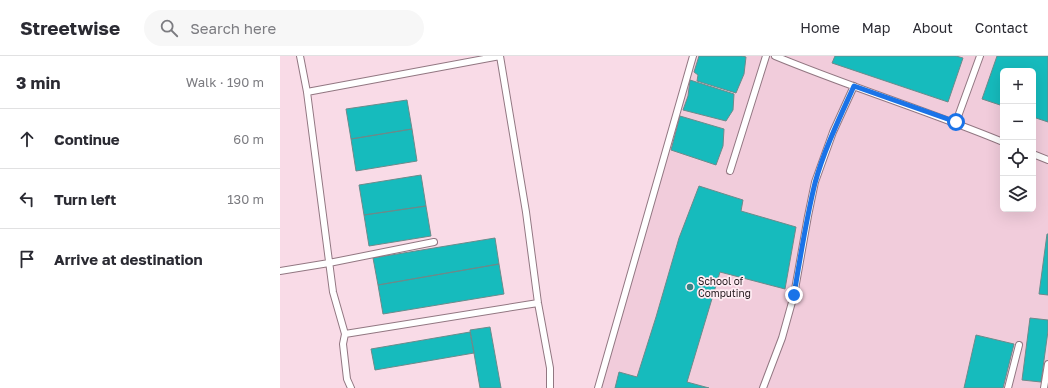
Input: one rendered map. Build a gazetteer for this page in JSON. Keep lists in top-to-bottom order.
{
  "places": ["School of Computing"],
  "page": {
    "header": "Streetwise",
    "search": "Search here",
    "nav": [
      "Home",
      "Map",
      "About",
      "Contact"
    ],
    "heading": ["3 min", "Walk · 190 m"],
    "map_buttons": ["+", "−"],
    "list": [
      ["Continue", "60 m"],
      ["Turn left", "130 m"],
      "Arrive at destination"
    ]
  }
}
